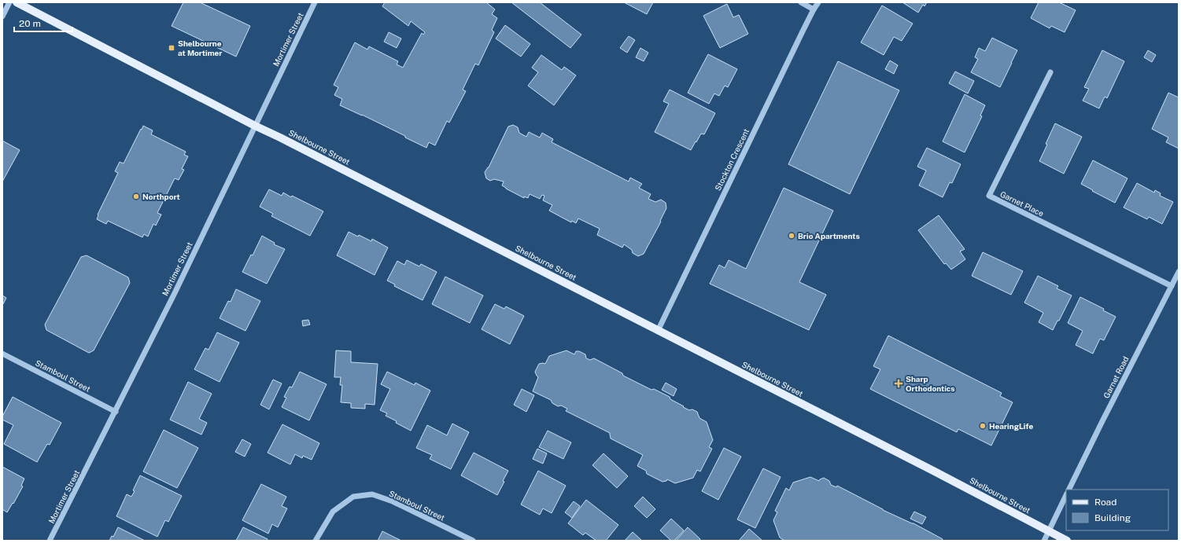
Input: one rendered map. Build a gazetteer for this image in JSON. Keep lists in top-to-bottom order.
{
  "streets": {
    "main road": ["Shelbourne Street"],
    "street": [
      "Mortimer Street",
      "Stockton Crescent",
      "Garnet Place",
      "Stamboul Street",
      "Garnet Road"
    ]
  },
  "crossings": [
    ["Mortimer Street", "Shelbourne Street"],
    ["Mortimer Street", "Stamboul Street"],
    ["Shelbourne Street", "Stockton Crescent"],
    ["Garnet Place", "Garnet Road"]
  ],
  "places": {
    "transit": ["Shelbourne at Mortimer"],
    "other": ["Northport", "Brio Apartments", "HearingLife"],
    "health": ["Sharp Orthodontics"]
  },
  "legend": ["Road", "Building"],
  "scale_bar": "20 m"
}
